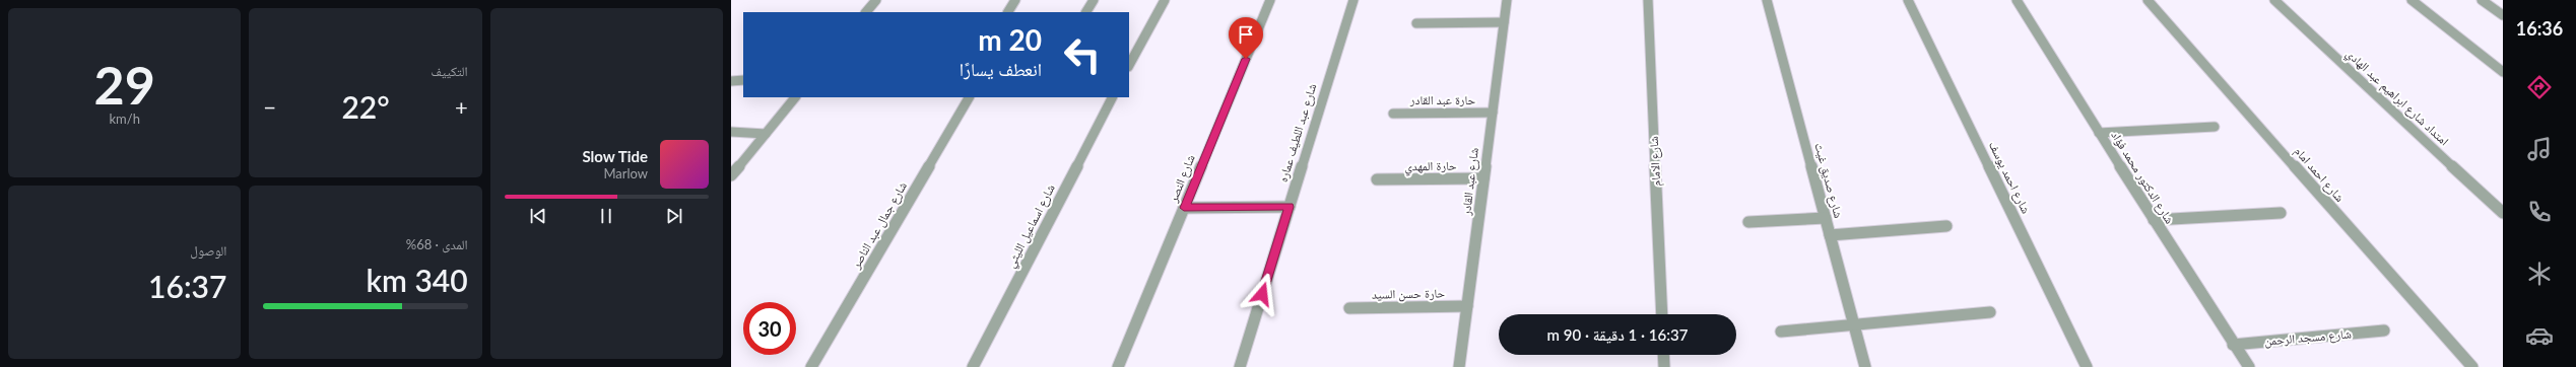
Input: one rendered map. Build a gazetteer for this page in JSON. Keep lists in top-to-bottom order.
{
  "streets": {
    "street": [
      "امتداد شارع ابراهيم عبد الهادي",
      "حارة عبد القادر",
      "شارع عبد اللطيف عماره",
      "شارع الامام",
      "حارة المهدي",
      "شارع احمد امام",
      "شارع احمد يوسف",
      "شارع الدكتور محمد فؤاد",
      "شارع النصر",
      "شارع صديق غيث",
      "شارع عبد القادر",
      "شارع جمال عبد الناصر",
      "شارع اسماعيل الليثي",
      "حارة حسن السيد",
      "شارع مسجد الرحمن"
    ]
  },
  "crossings": [
    ["حارة عبد القادر", "شارع عبد القادر"],
    ["حارة المهدي", "شارع عبد القادر"],
    ["شارع الدكتور محمد فؤاد", "شارع مسجد الرحمن"],
    ["شارع عبد القادر", "حارة حسن السيد"]
  ],
  "page": {
    "tabs": "16:36",
    "tile": [
      "التكييف",
      ["29", "km/h"],
      ["المدى · 68%", "340 km"],
      ["الوصول", "16:37"]
    ],
    "turn": ["20 m", "انعطف يسارًا"],
    "heat": ["−", "22°", "+"],
    "song": ["Slow Tide", "Marlow"],
    "limit": "30",
    "trip": "16:37 · 1 دقيقة · 90 m"
  }
}
